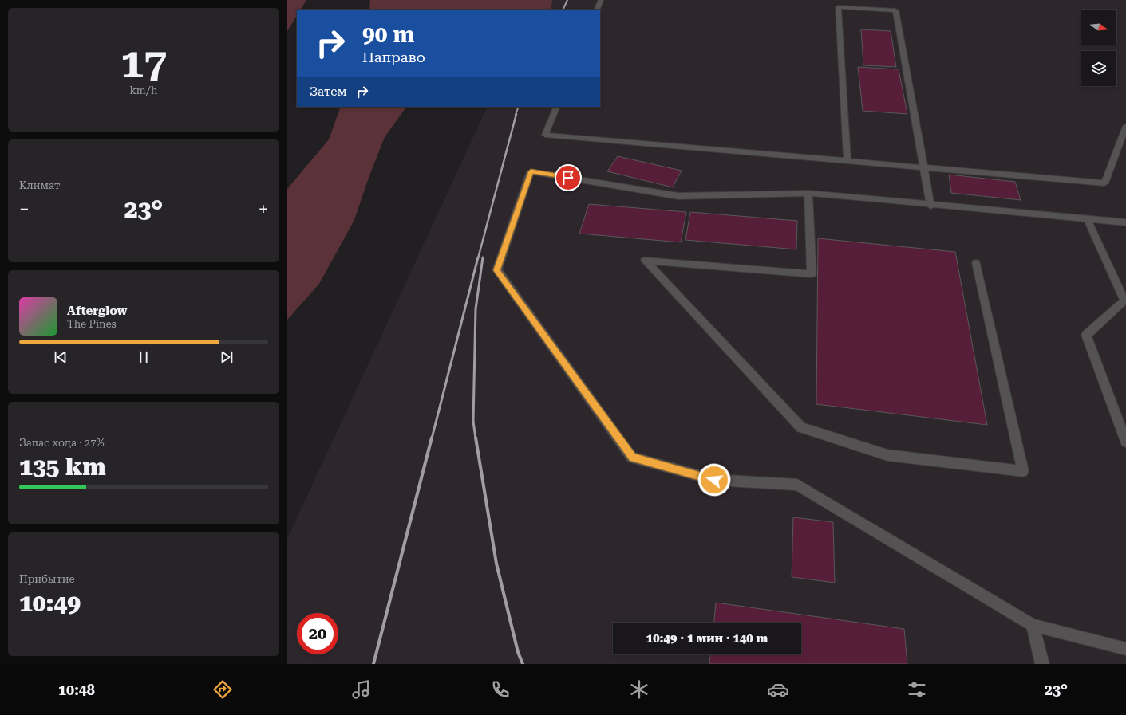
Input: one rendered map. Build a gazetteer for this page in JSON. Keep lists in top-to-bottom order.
{
  "north": "right",
  "page": {
    "tile": [
      ["17", "km/h"],
      "Климат",
      ["Запас хода · 27%", "135 km"],
      ["Прибытие", "10:49"]
    ],
    "turn": ["90 m", "Направо"],
    "then": "Затем",
    "heat": ["−", "23°", "+"],
    "song": ["Afterglow", "The Pines"],
    "limit": "20",
    "trip": "10:49 · 1 мин · 140 m",
    "tabs": ["10:48", "23°"]
  }
}
